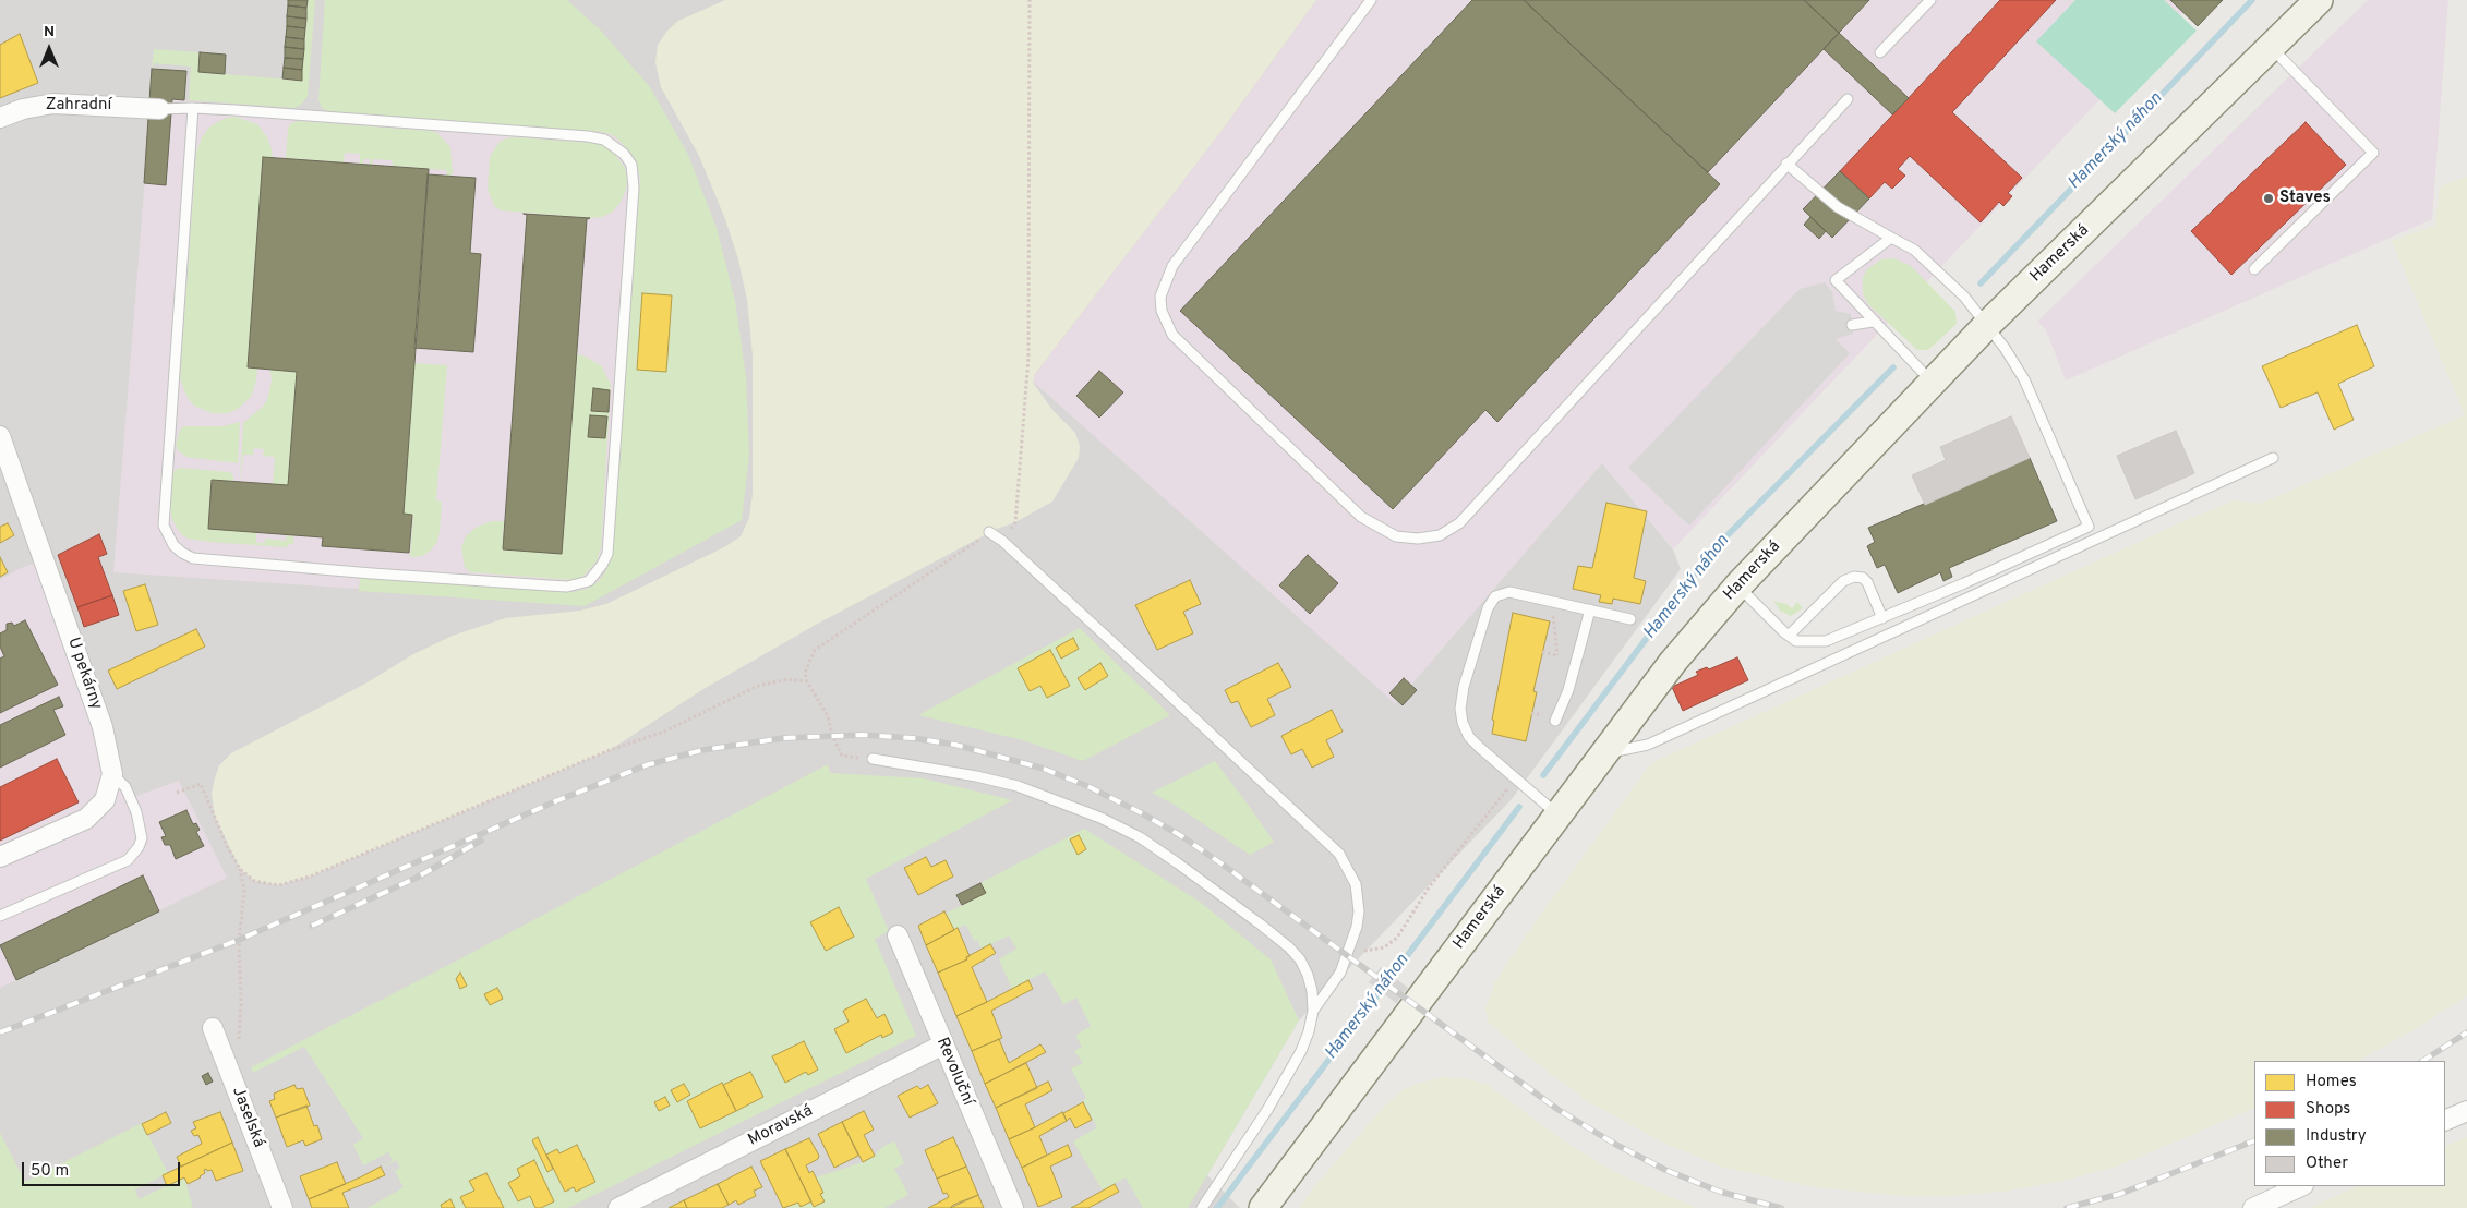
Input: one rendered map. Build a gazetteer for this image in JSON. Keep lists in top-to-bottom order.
{
  "streets": {
    "street": [
      "Zahradní",
      "Hamerská",
      "U pekárny",
      "Revoluční",
      "Jaselská",
      "Moravská"
    ]
  },
  "crossings": [
    ["Revoluční", "Moravská"]
  ],
  "water": ["Hamerský náhon"],
  "places": ["Staves"],
  "legend": [
    "Homes",
    "Shops",
    "Industry",
    "Other"
  ],
  "scale_bar": "50 m",
  "north": "top"
}
